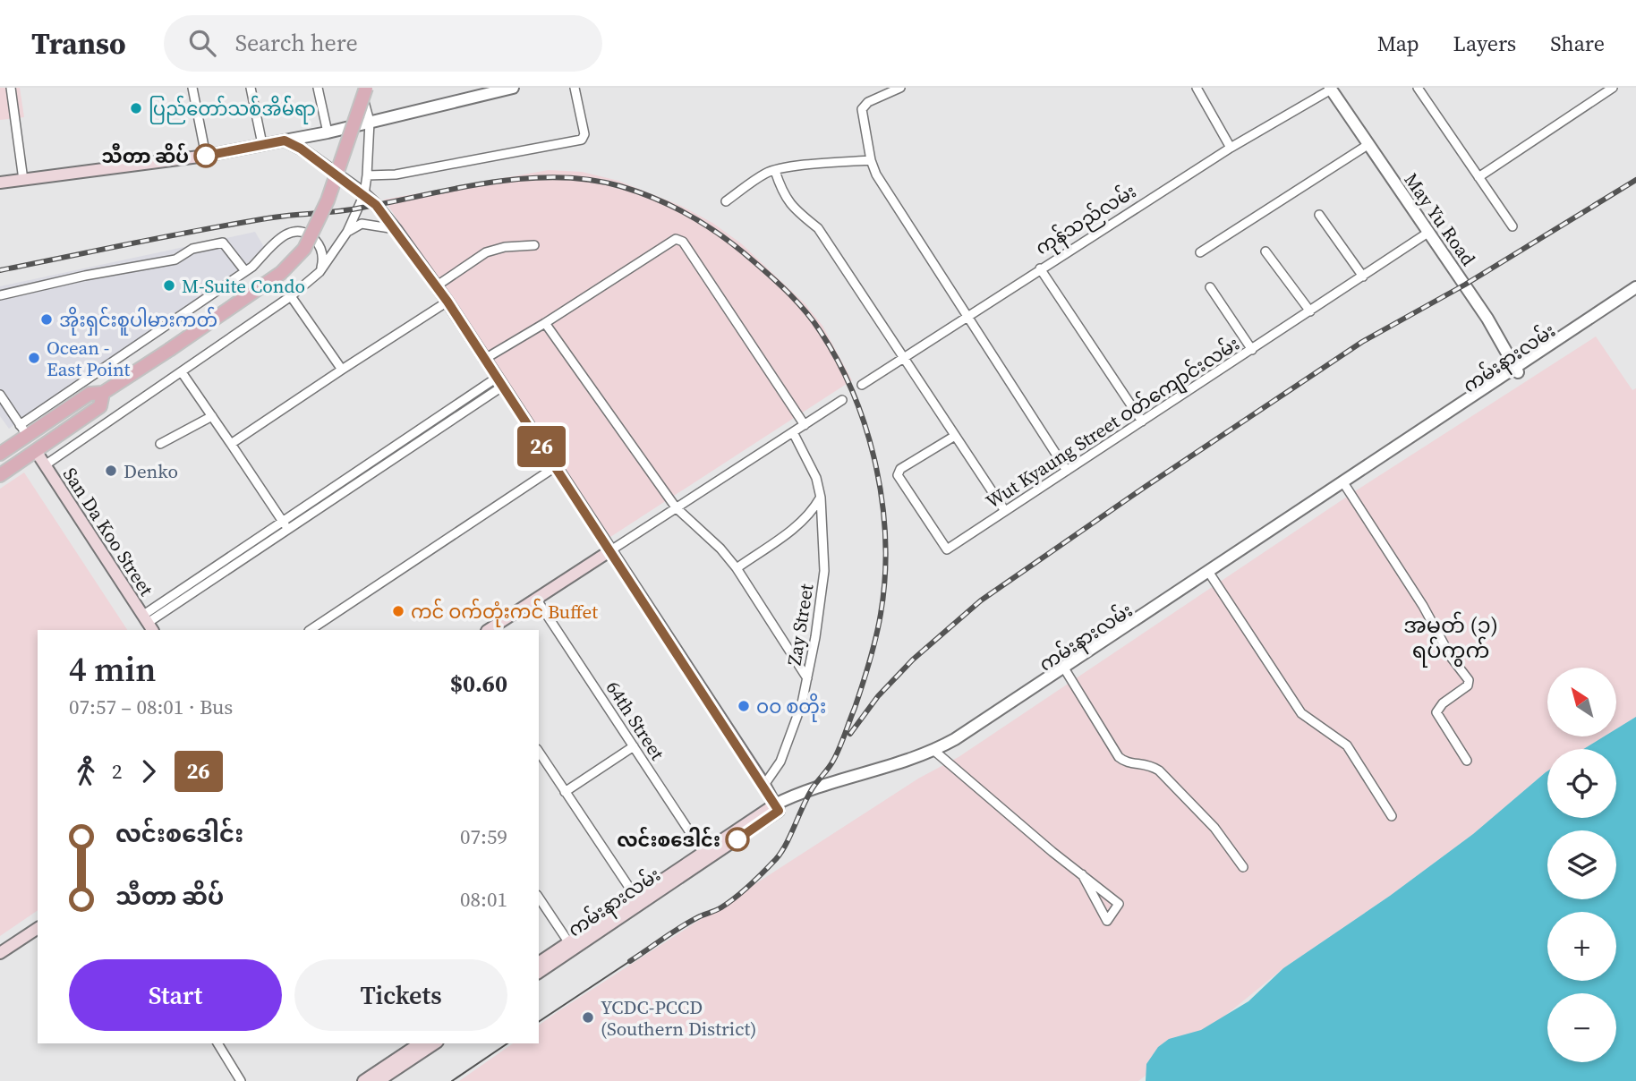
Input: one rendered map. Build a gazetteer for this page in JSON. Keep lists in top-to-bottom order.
{
  "streets": {
    "main road": ["ကမ်းနားလမ်း", "San Da Koo Street"],
    "street": [
      "ကုန်သည်လမ်း",
      "May Yu Road",
      "Wut Kyaung Street ဝတ်ကျောင်းလမ်း",
      "Zay Street",
      "64th Street"
    ]
  },
  "crossings": [
    ["ကုန်သည်လမ်း", "May Yu Road"],
    ["May Yu Road", "ကမ်းနားလမ်း"],
    ["May Yu Road", "Wut Kyaung Street ဝတ်ကျောင်းလမ်း"],
    ["ကမ်းနားလမ်း", "64th Street"]
  ],
  "districts": ["အမှတ် (၁) ရပ်ကွက်"],
  "places": [
    "ပြည်တော်သစ်အိမ််ရာ",
    "သီတာ ဆိပ်",
    "M-Suite Condo",
    "အိုးရှင်းစူပါမားကတ်",
    "Ocean - East Point",
    "Denko",
    "ကင် ဝက်တုံးကင် Buffet",
    "ဝဝ စတိုး",
    "လင်းစဒေါင်း",
    "YCDC-PCCD (Southern District)"
  ],
  "lines": ["bus line 26"],
  "north": "top left",
  "page": {
    "header": "Transo",
    "search": "Search here",
    "nav": ["Map", "Layers", "Share"],
    "on_map": "26",
    "heading": ["4 min", "07:57 – 08:01 · Bus", "$0.60"],
    "map_buttons": ["+", "−"],
    "legs": ["2", "26"],
    "list": [
      {
        "name": "လင်းစဒေါင်း",
        "value": "07:59"
      },
      {
        "name": "သီတာ ဆိပ်",
        "value": "08:01"
      }
    ],
    "buttons": ["Start", "Tickets"]
  }
}
